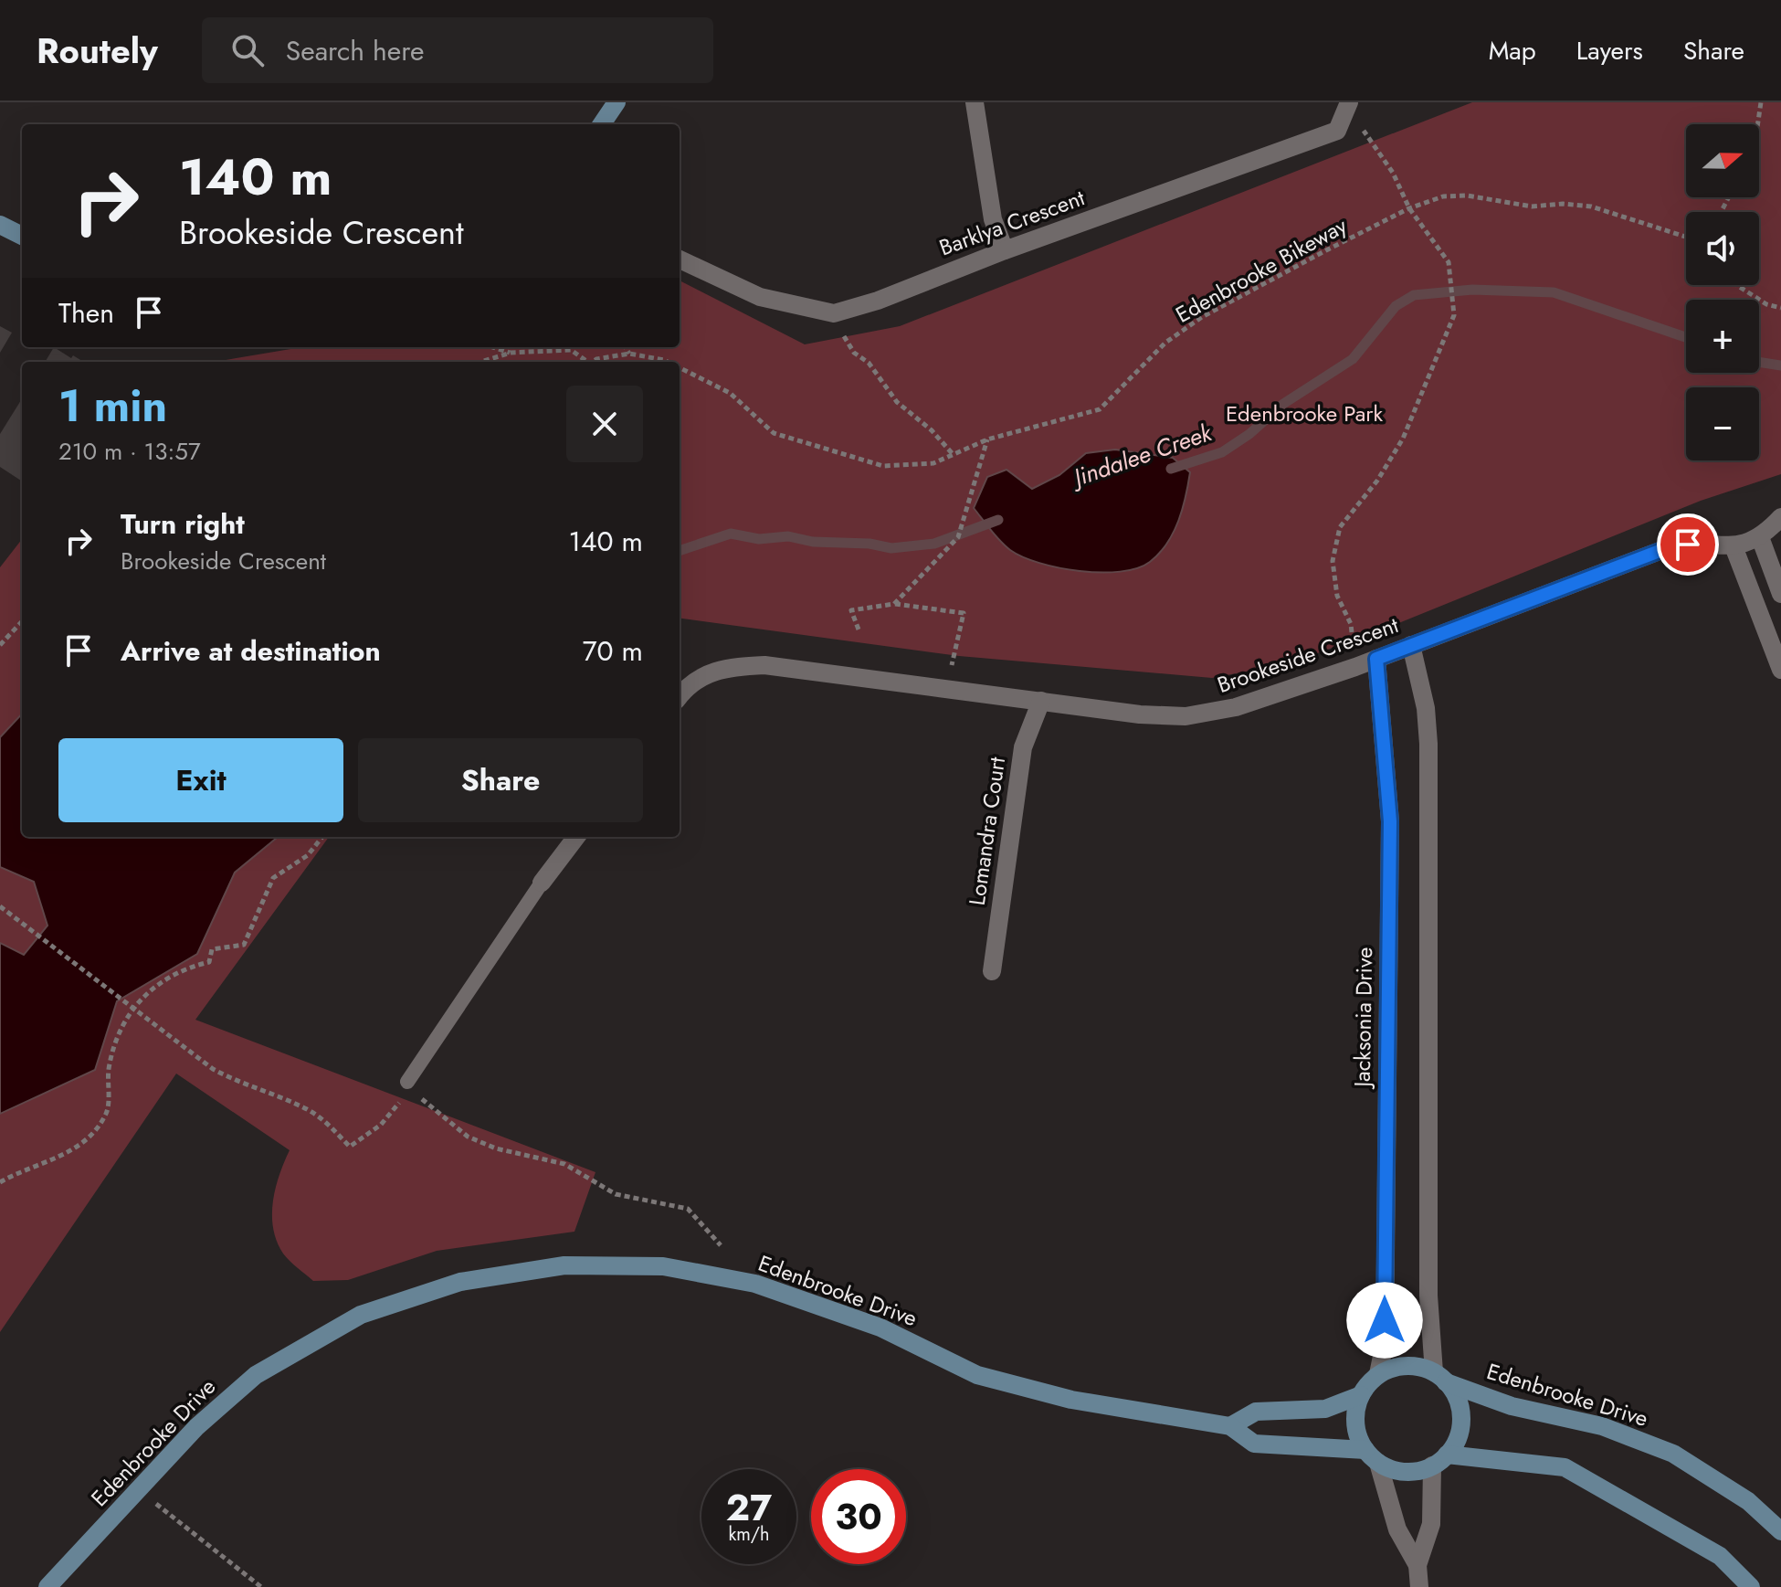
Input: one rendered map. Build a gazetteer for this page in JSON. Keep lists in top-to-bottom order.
{
  "streets": {
    "street": [
      "Barklya Crescent",
      "Brookeside Crescent",
      "Lomandra Court",
      "Jacksonia Drive",
      "Edenbrooke Drive"
    ],
    "path": ["Edenbrooke Bikeway"]
  },
  "crossings": [
    ["Brookeside Crescent", "Lomandra Court"],
    ["Brookeside Crescent", "Jacksonia Drive"],
    ["Jacksonia Drive", "Edenbrooke Drive"]
  ],
  "water": ["Jindalee Creek"],
  "parks": ["Edenbrooke Park"],
  "north": "right",
  "page": {
    "header": "Routely",
    "search": "Search here",
    "nav": ["Map", "Layers", "Share"],
    "map_buttons": ["+", "−"],
    "turn": ["140 m", "Brookeside Crescent"],
    "then": "Then",
    "heading": ["1 min", "210 m · 13:57"],
    "list": [
      {
        "name": "Turn right",
        "note": "Brookeside Crescent",
        "value": "140 m"
      },
      {
        "name": "Arrive at destination",
        "value": "70 m"
      }
    ],
    "buttons": ["Exit", "Share"],
    "speed": "27 km/h",
    "limit": "30"
  }
}
